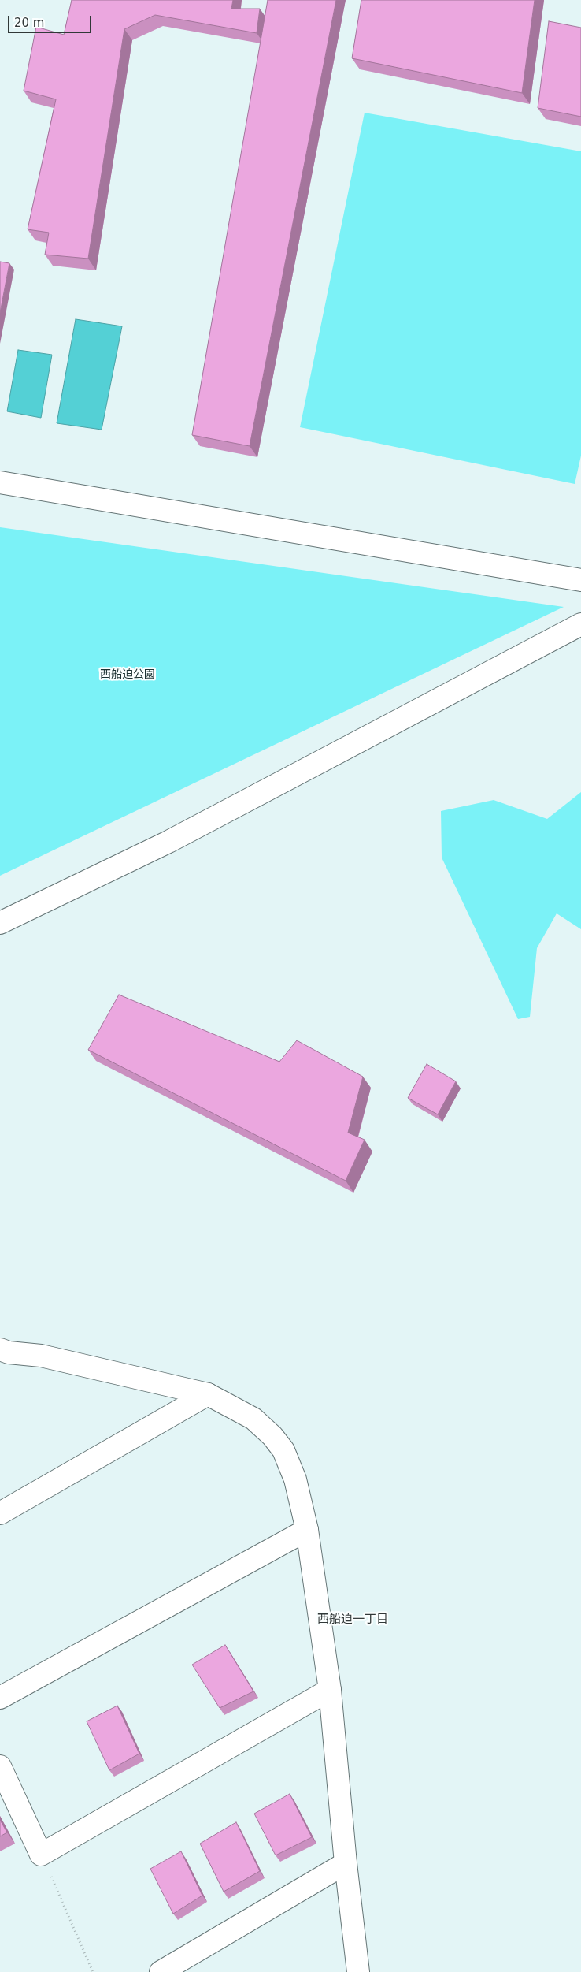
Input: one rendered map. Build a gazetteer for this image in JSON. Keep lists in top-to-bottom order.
{
  "districts": ["西船迫一丁目"],
  "parks": ["西船迫公園"],
  "scale_bar": "20 m"
}
